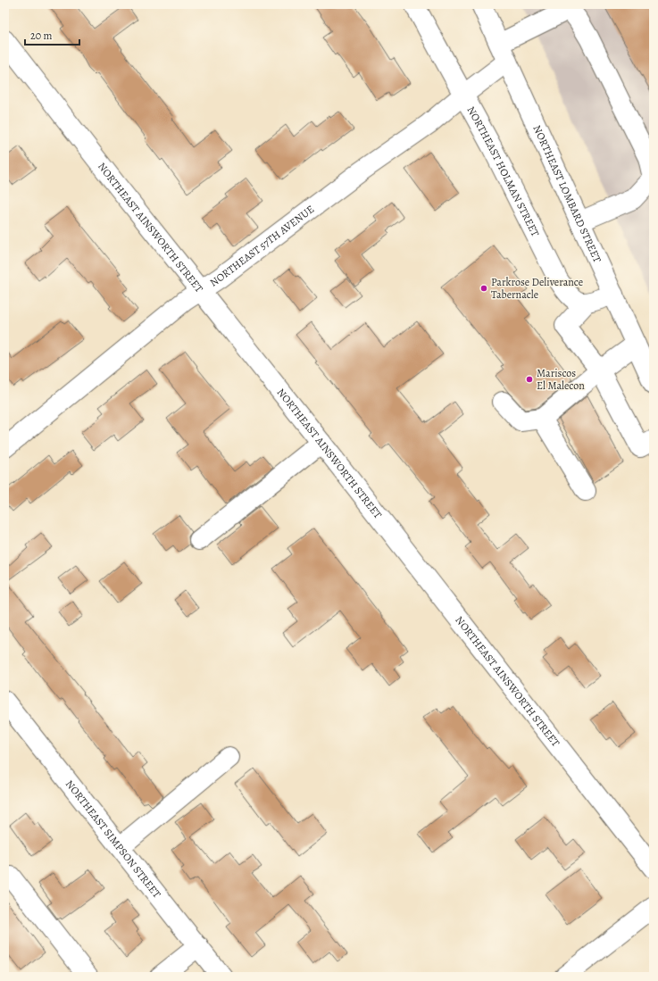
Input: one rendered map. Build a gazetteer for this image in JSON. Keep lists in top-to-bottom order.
{
  "streets": {
    "street": [
      "NORTHEAST HOLMAN STREET",
      "NORTHEAST LOMBARD STREET",
      "NORTHEAST AINSWORTH STREET",
      "NORTHEAST 57TH AVENUE",
      "NORTHEAST SIMPSON STREET"
    ]
  },
  "crossings": [
    ["NORTHEAST HOLMAN STREET", "NORTHEAST 57TH AVENUE"],
    ["NORTHEAST LOMBARD STREET", "NORTHEAST 57TH AVENUE"],
    ["NORTHEAST AINSWORTH STREET", "NORTHEAST 57TH AVENUE"]
  ],
  "places": ["Parkrose Deliverance Tabernacle", "Mariscos El Malecon"],
  "scale_bar": "20 m"
}
